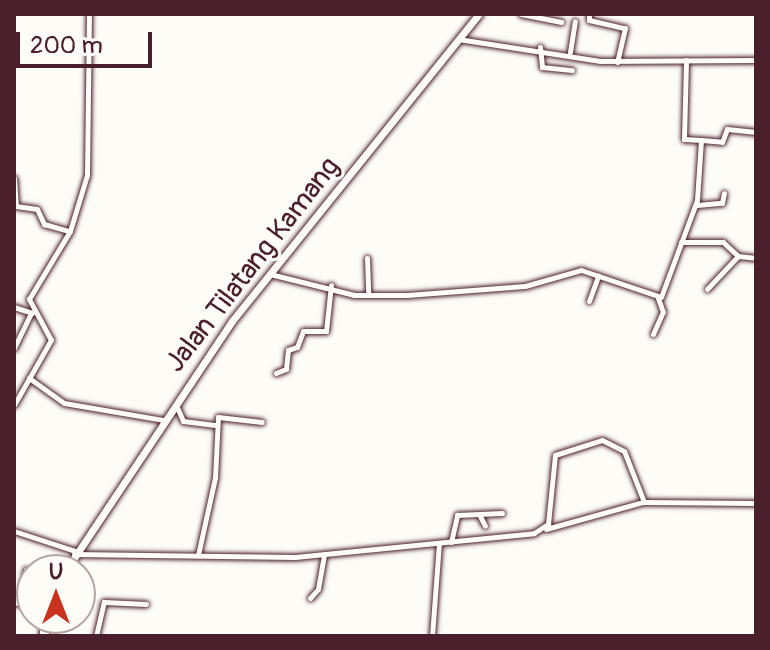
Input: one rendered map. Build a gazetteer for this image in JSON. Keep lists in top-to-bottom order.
{
  "streets": {
    "street": ["Jalan Tilatang Kamang"]
  },
  "scale_bar": "200 m",
  "north": "top"
}
